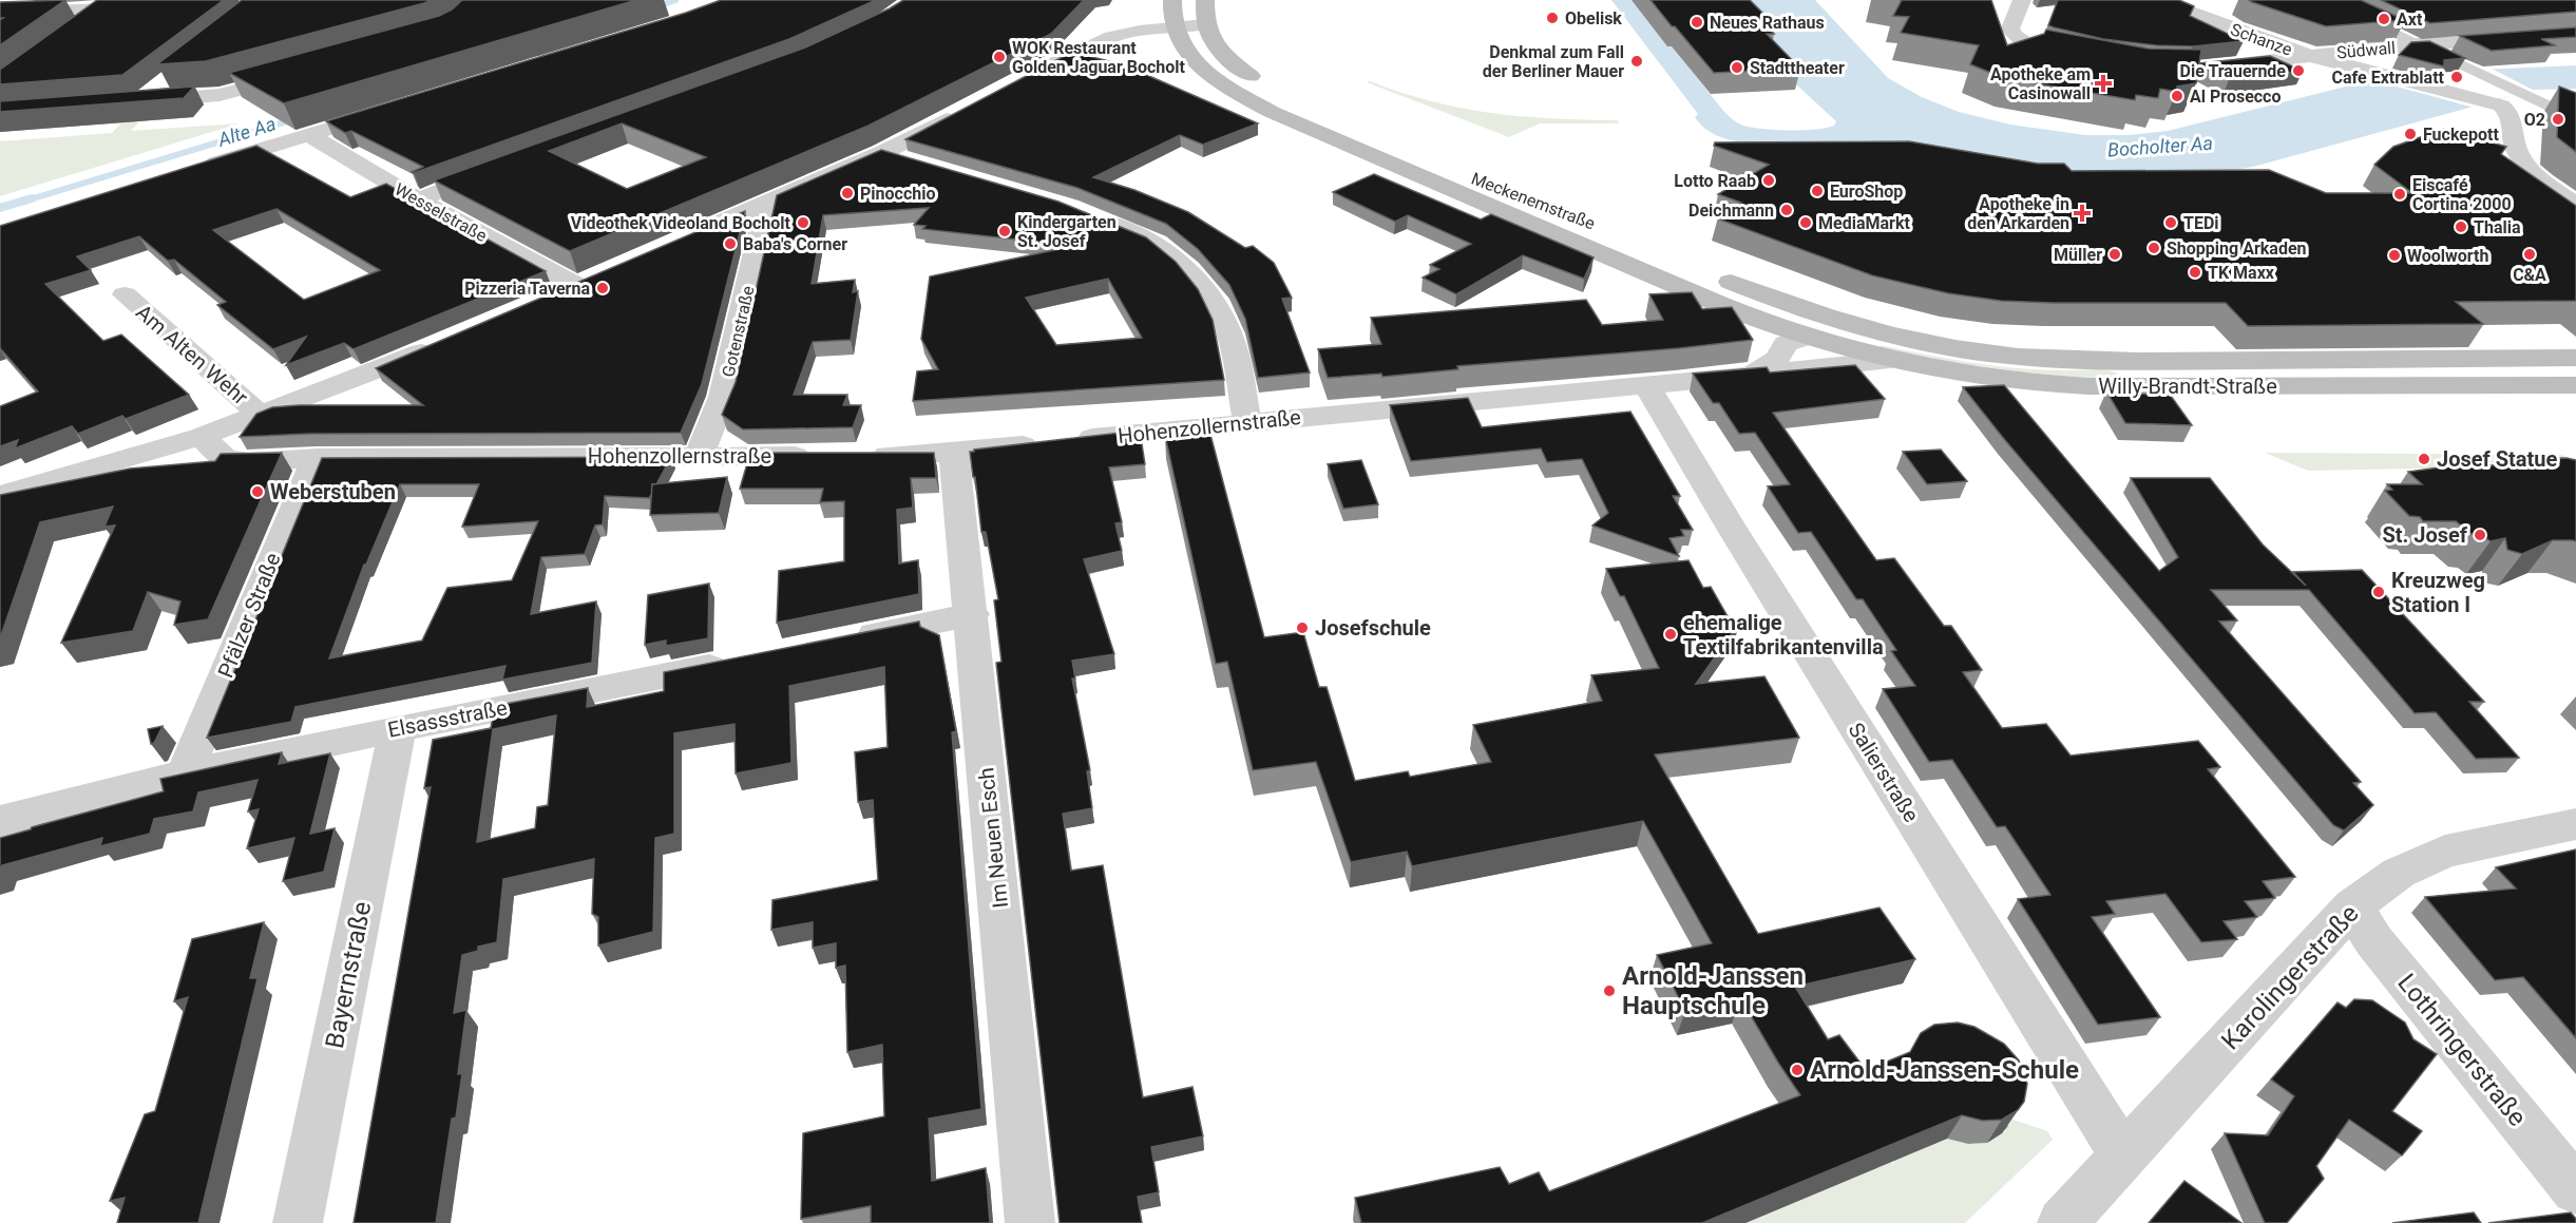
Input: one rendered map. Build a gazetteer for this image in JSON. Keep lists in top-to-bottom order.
{
  "streets": {
    "main road": ["Meckenemstraße", "Willy-Brandt-Straße"],
    "street": [
      "Schanze",
      "Südwall",
      "Wesselstraße",
      "Gotenstraße",
      "Am Alten Wehr",
      "Hohenzollernstraße",
      "Pfälzer Straße",
      "Elsassstraße",
      "Salierstraße",
      "Im Neuen Esch",
      "Bayernstraße",
      "Karolingerstraße",
      "Lothringerstraße"
    ]
  },
  "crossings": [
    ["Schanze", "Südwall"],
    ["Meckenemstraße", "Willy-Brandt-Straße"],
    ["Meckenemstraße", "Hohenzollernstraße"],
    ["Gotenstraße", "Hohenzollernstraße"],
    ["Willy-Brandt-Straße", "Hohenzollernstraße"],
    ["Hohenzollernstraße", "Pfälzer Straße"],
    ["Hohenzollernstraße", "Salierstraße"],
    ["Hohenzollernstraße", "Im Neuen Esch"],
    ["Pfälzer Straße", "Elsassstraße"],
    ["Elsassstraße", "Bayernstraße"],
    ["Salierstraße", "Karolingerstraße"],
    ["Karolingerstraße", "Lothringerstraße"]
  ],
  "water": ["Alte Aa", "Bocholter Aa"],
  "places": {
    "other": [
      "Obelisk",
      "Axt",
      "Neues Rathaus",
      "WOK Restaurant Golden Jaguar Bocholt",
      "Denkmal zum Fall der Berliner Mauer",
      "Stadttheater",
      "Die Trauernde",
      "Cafe Extrablatt",
      "Al Prosecco",
      "O2",
      "Fuckepott",
      "Lotto Raab",
      "EuroShop",
      "Pinocchio",
      "Eiscafé Cortina 2000",
      "Deichmann",
      "Videothek Videoland Bocholt",
      "MediaMarkt",
      "TEDi",
      "Thalia",
      "Kindergarten St. Josef",
      "Baba's Corner",
      "Shopping Arkaden",
      "Müller",
      "C&A",
      "Woolworth",
      "TK Maxx",
      "Pizzeria Taverna",
      "Josef Statue",
      "Weberstuben",
      "St. Josef",
      "Kreuzweg Station I",
      "Josefschule",
      "ehemalige Textilfabrikantenvilla",
      "Arnold-Janssen Hauptschule",
      "Arnold-Janssen-Schule"
    ],
    "health": ["Apotheke am Casinowall", "Apotheke in den Arkarden"]
  }
}
